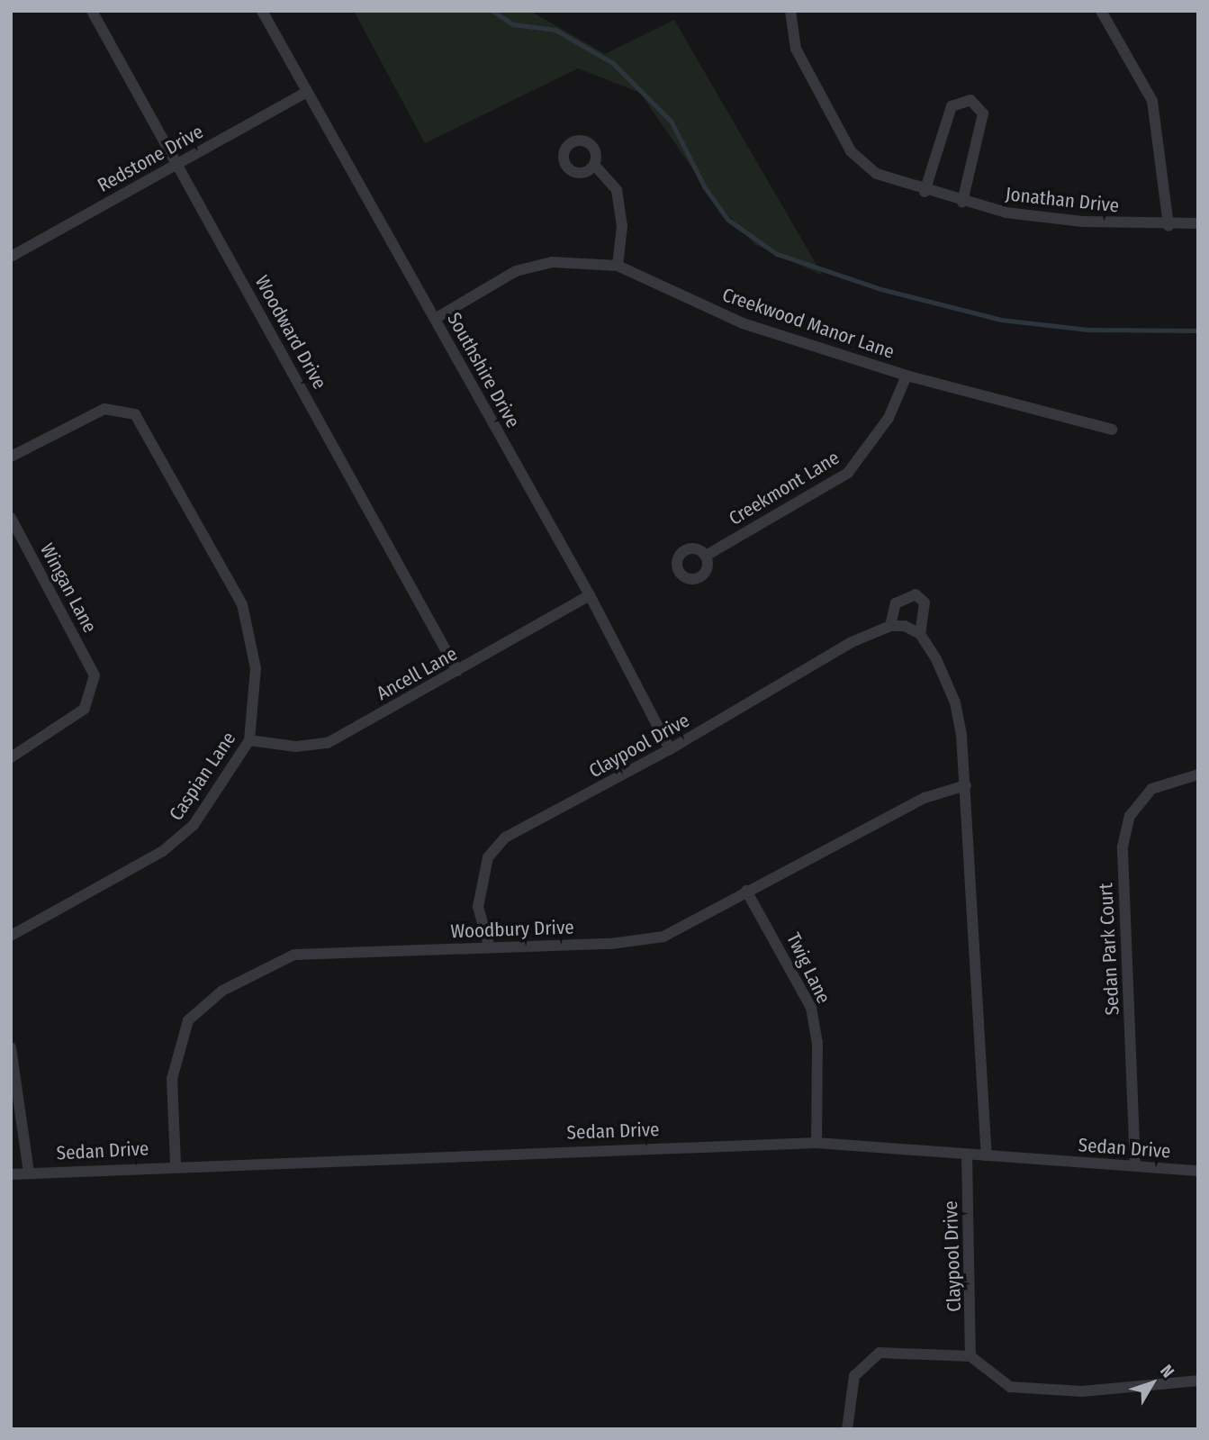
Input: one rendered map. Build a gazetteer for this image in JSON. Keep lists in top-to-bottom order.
{
  "streets": {
    "street": [
      "Redstone Drive",
      "Jonathan Drive",
      "Creekwood Manor Lane",
      "Woodward Drive",
      "Southshire Drive",
      "Creekmont Lane",
      "Wingan Lane",
      "Ancell Lane",
      "Claypool Drive",
      "Caspian Lane",
      "Woodbury Drive",
      "Sedan Park Court",
      "Twig Lane",
      "Sedan Drive"
    ]
  },
  "crossings": [
    ["Redstone Drive", "Woodward Drive"],
    ["Redstone Drive", "Southshire Drive"],
    ["Creekwood Manor Lane", "Southshire Drive"],
    ["Creekwood Manor Lane", "Creekmont Lane"],
    ["Woodward Drive", "Ancell Lane"],
    ["Southshire Drive", "Ancell Lane"],
    ["Southshire Drive", "Claypool Drive"],
    ["Ancell Lane", "Caspian Lane"],
    ["Claypool Drive", "Woodbury Drive"],
    ["Claypool Drive", "Sedan Drive"],
    ["Woodbury Drive", "Twig Lane"],
    ["Woodbury Drive", "Sedan Drive"],
    ["Sedan Park Court", "Sedan Drive"],
    ["Twig Lane", "Sedan Drive"]
  ],
  "north": "top right"
}
